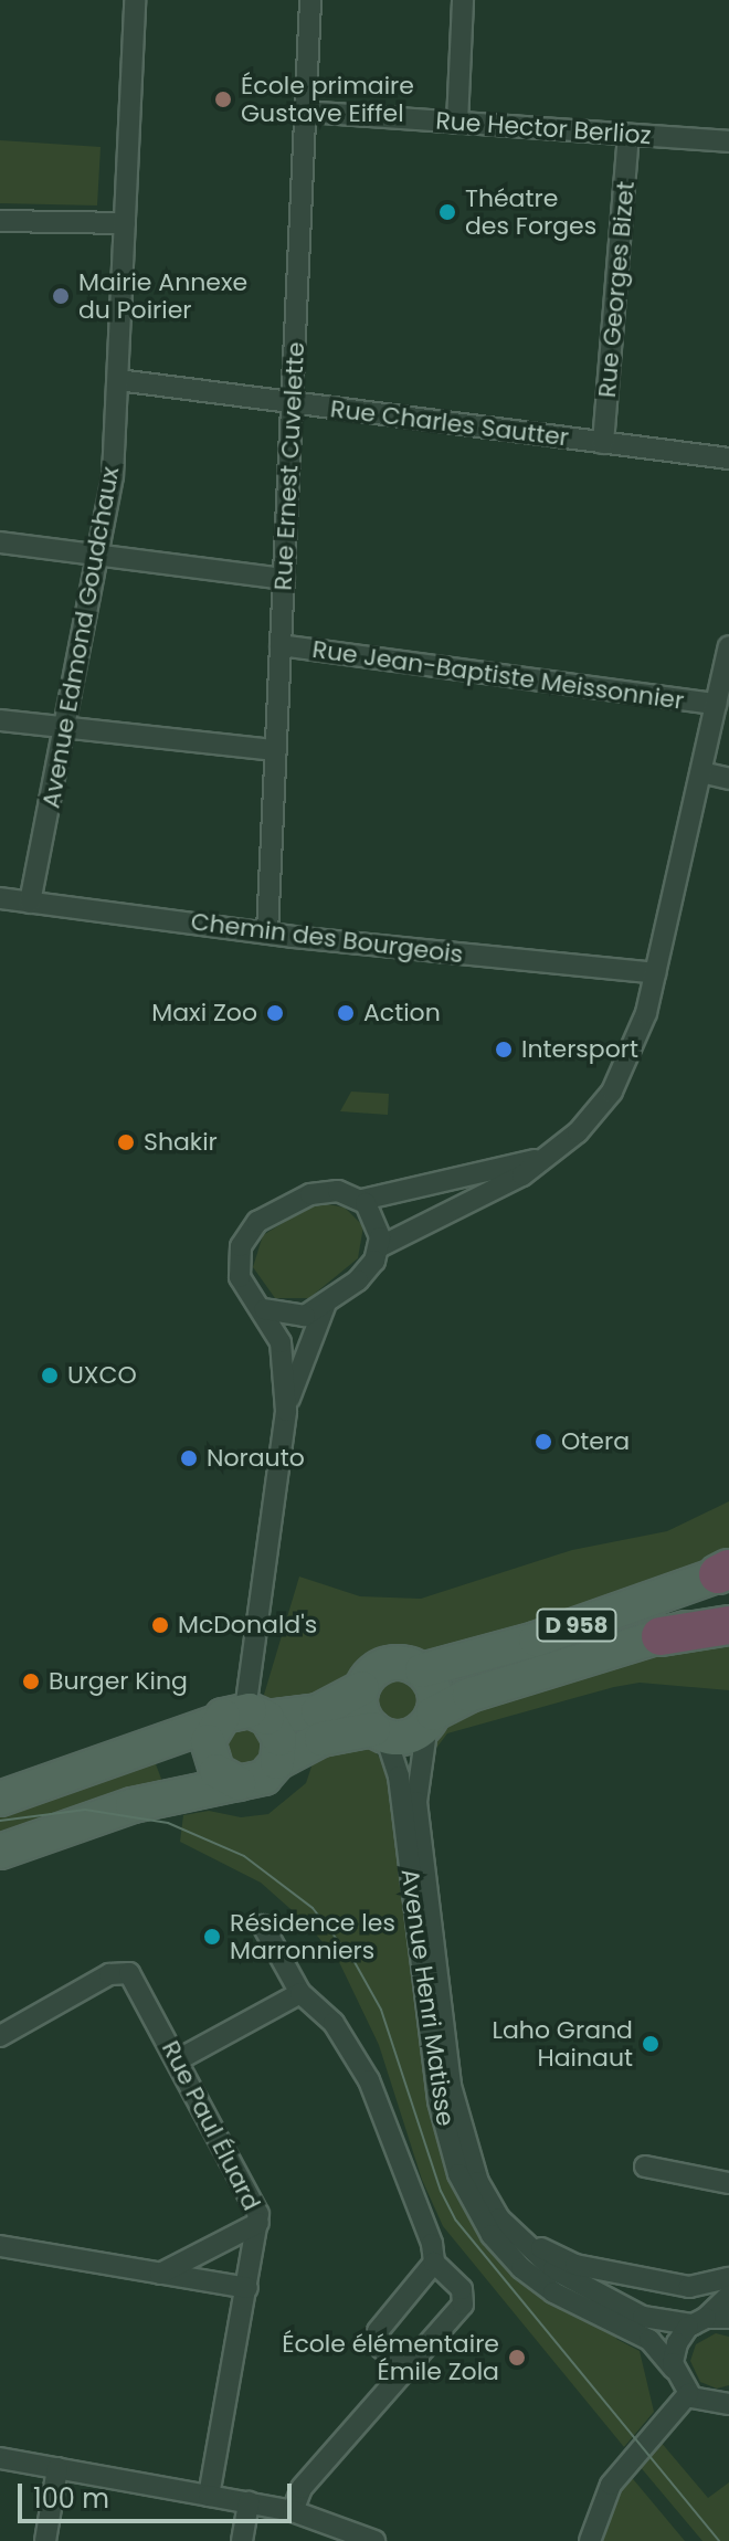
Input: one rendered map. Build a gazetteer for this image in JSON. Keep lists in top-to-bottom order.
{
  "streets": {
    "main road": ["D 958"],
    "street": [
      "Rue Hector Berlioz",
      "Rue Georges Bizet",
      "Rue Charles Sautter",
      "Rue Ernest Cuvelette",
      "Avenue Edmond Goudchaux",
      "Rue Jean-Baptiste Meissonnier",
      "Chemin des Bourgeois",
      "Avenue Henri Matisse",
      "Rue Paul Éluard"
    ]
  },
  "crossings": [
    ["Rue Hector Berlioz", "Rue Georges Bizet"],
    ["Rue Hector Berlioz", "Rue Ernest Cuvelette"],
    ["Rue Georges Bizet", "Rue Charles Sautter"],
    ["Rue Charles Sautter", "Rue Ernest Cuvelette"],
    ["Rue Charles Sautter", "Avenue Edmond Goudchaux"],
    ["Rue Ernest Cuvelette", "Rue Jean-Baptiste Meissonnier"],
    ["Rue Ernest Cuvelette", "Chemin des Bourgeois"],
    ["Avenue Edmond Goudchaux", "Chemin des Bourgeois"],
    ["D 958", "Avenue Henri Matisse"]
  ],
  "places": [
    "École primaire Gustave Eiffel",
    "Théatre des Forges",
    "Mairie Annexe du Poirier",
    "Maxi Zoo",
    "Action",
    "Intersport",
    "Shakir",
    "UXCO",
    "Otera",
    "Norauto",
    "McDonald's",
    "Burger King",
    "Résidence les Marronniers",
    "Laho Grand Hainaut",
    "École élémentaire Émile Zola"
  ],
  "scale_bar": "100 m"
}
